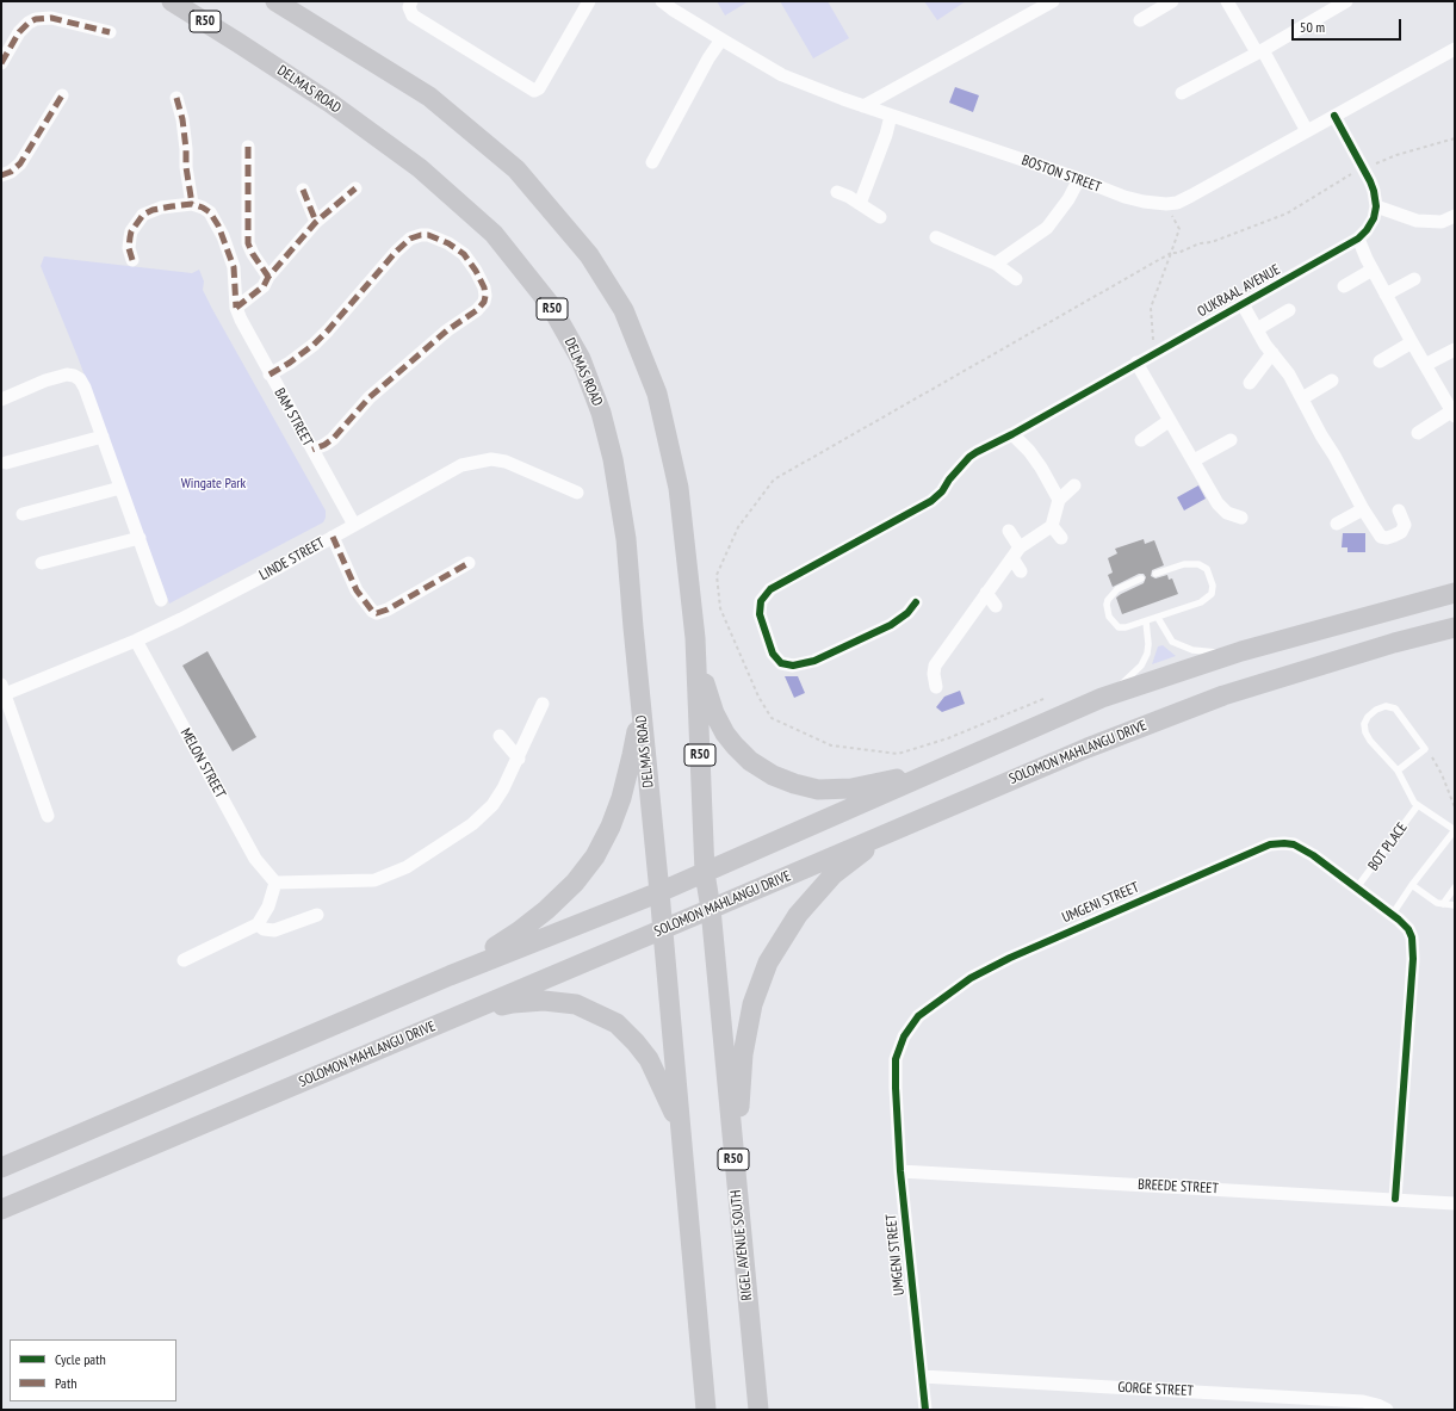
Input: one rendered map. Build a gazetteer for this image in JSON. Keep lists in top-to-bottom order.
{
  "streets": {
    "main road": [
      "R50",
      "DELMAS ROAD",
      "SOLOMON MAHLANGU DRIVE",
      "RIGEL AVENUE SOUTH"
    ],
    "street": [
      "BOSTON STREET",
      "OUKRAAL AVENUE",
      "BAM STREET",
      "LINDE STREET",
      "MELON STREET",
      "UMGENI STREET",
      "BREEDE STREET",
      "GORGE STREET"
    ],
    "lane": ["BOT PLACE"]
  },
  "crossings": [
    ["R50", "DELMAS ROAD"],
    ["R50", "SOLOMON MAHLANGU DRIVE"],
    ["R50", "RIGEL AVENUE SOUTH"],
    ["DELMAS ROAD", "SOLOMON MAHLANGU DRIVE"],
    ["BAM STREET", "LINDE STREET"],
    ["LINDE STREET", "MELON STREET"],
    ["SOLOMON MAHLANGU DRIVE", "RIGEL AVENUE SOUTH"],
    ["BOT PLACE", "UMGENI STREET"],
    ["UMGENI STREET", "BREEDE STREET"],
    ["UMGENI STREET", "GORGE STREET"]
  ],
  "parks": ["Wingate Park"],
  "legend": ["Cycle path", "Path"],
  "scale_bar": "50 m"
}
